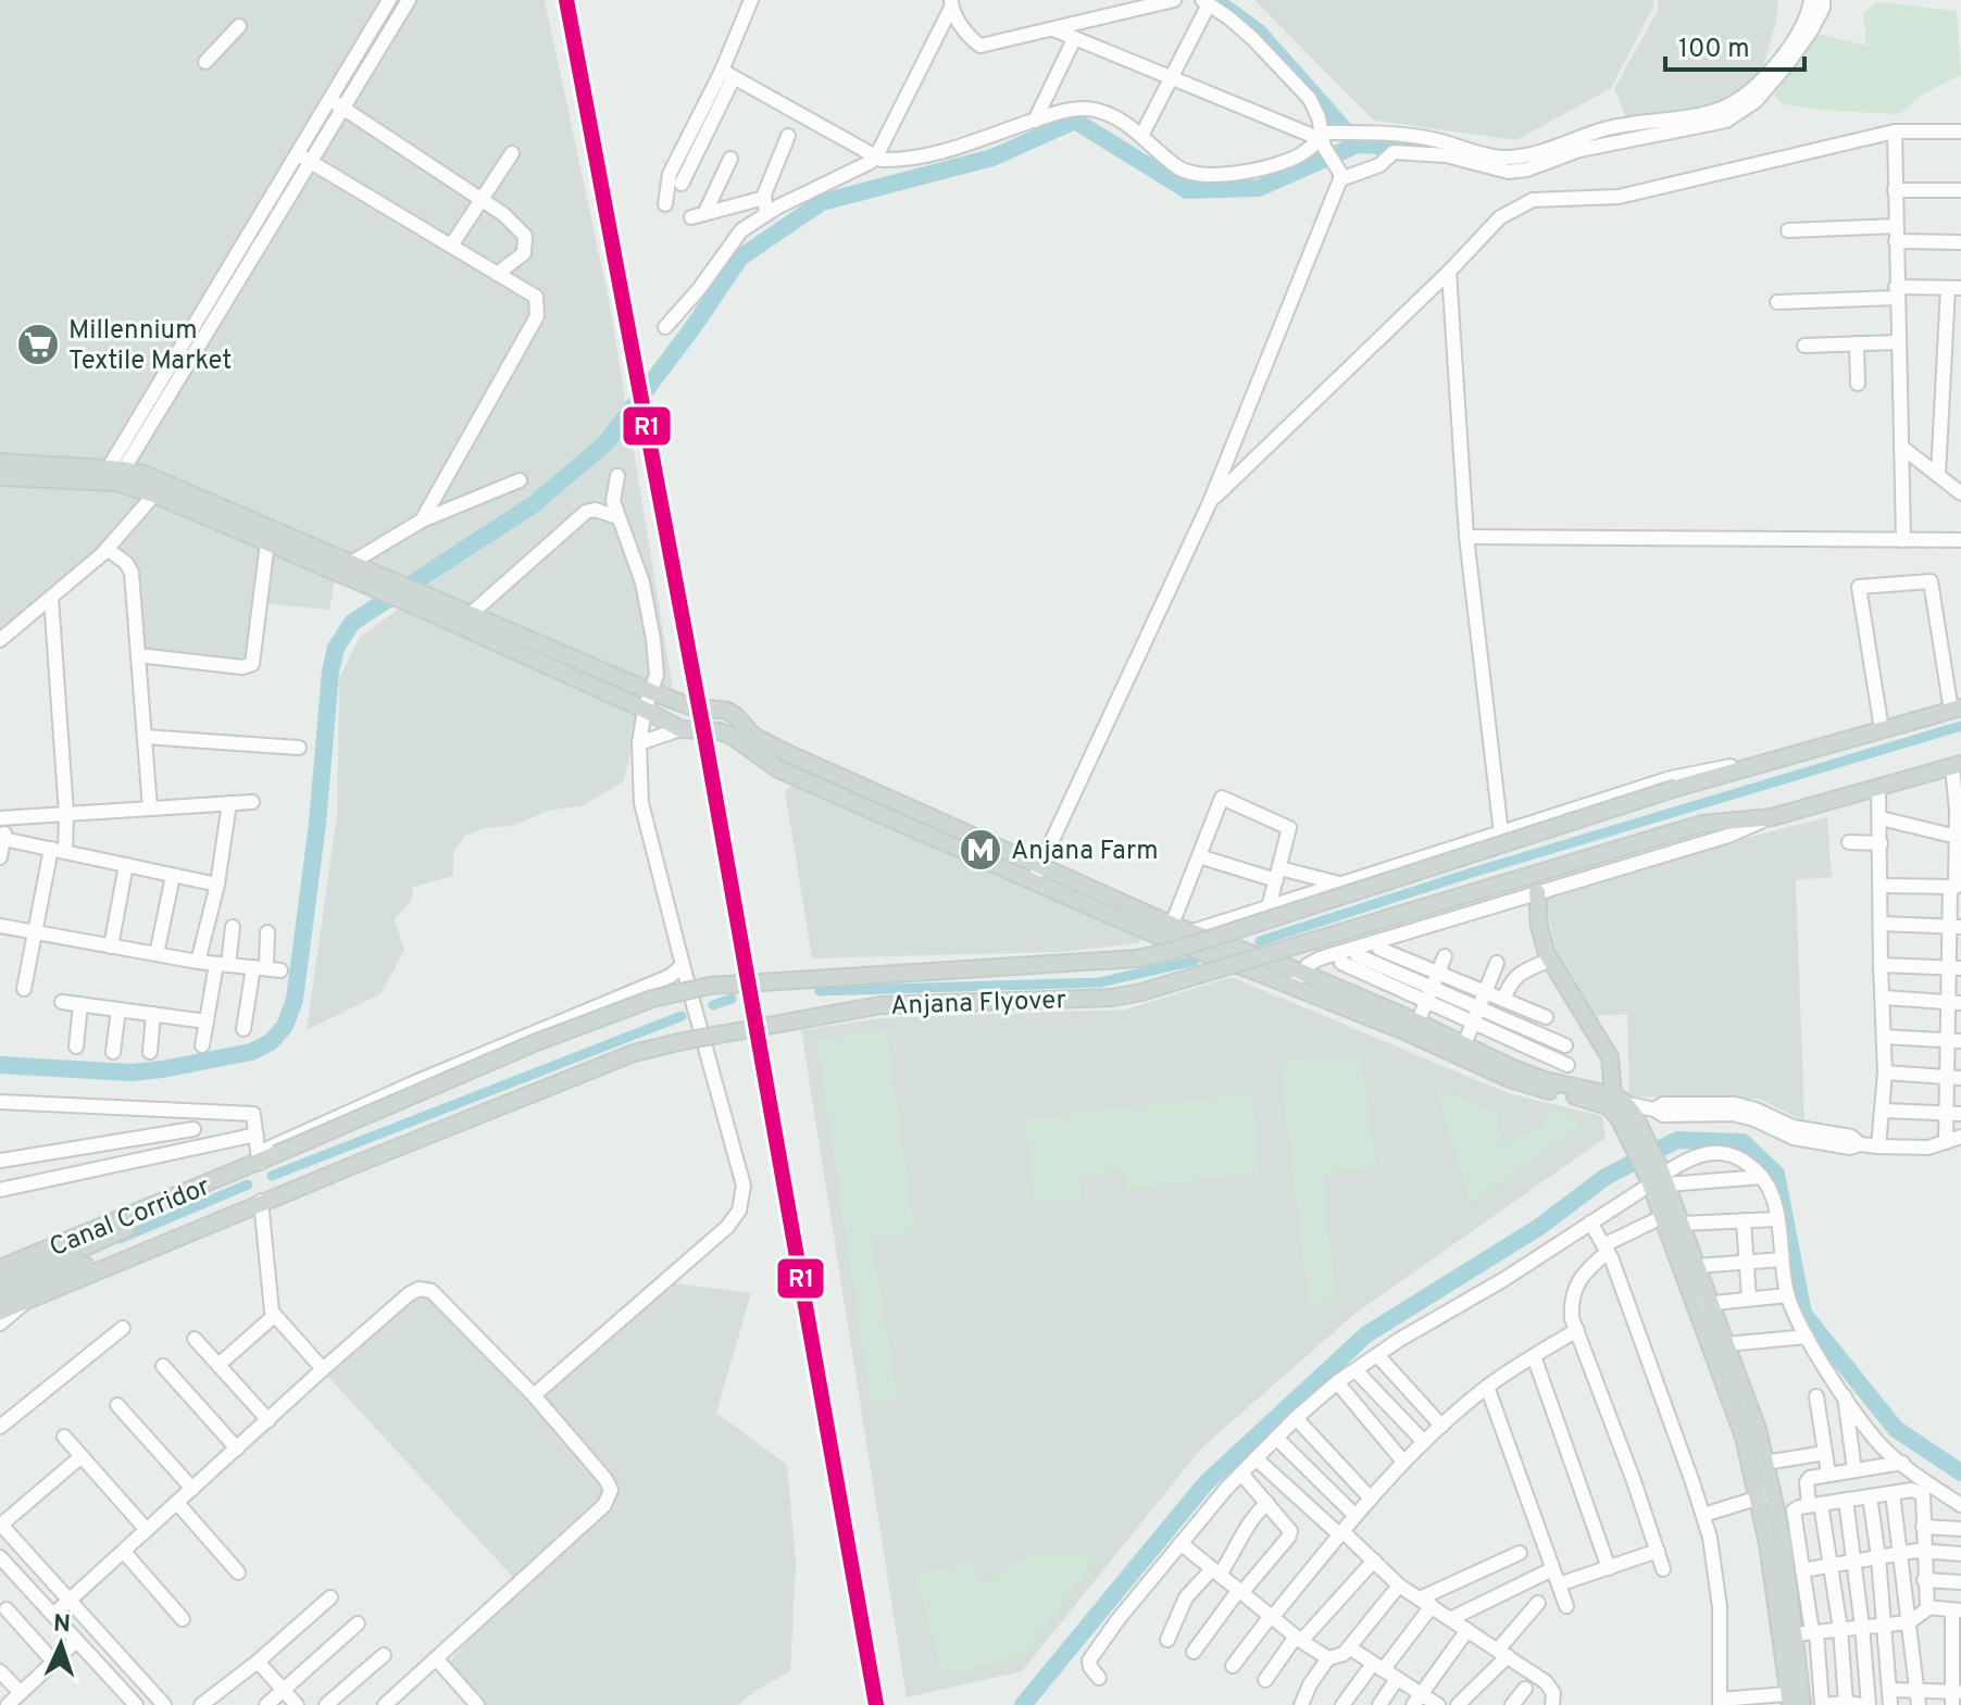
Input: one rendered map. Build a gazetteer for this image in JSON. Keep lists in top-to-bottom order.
{
  "streets": {
    "main road": ["Anjana Flyover", "Canal Corridor"]
  },
  "crossings": [
    ["Anjana Flyover", "Canal Corridor"]
  ],
  "places": {
    "supermarket": ["Millennium Textile Market"],
    "metro station": ["Anjana Farm"]
  },
  "lines": ["transit line R1"],
  "scale_bar": "100 m",
  "north": "top"
}
